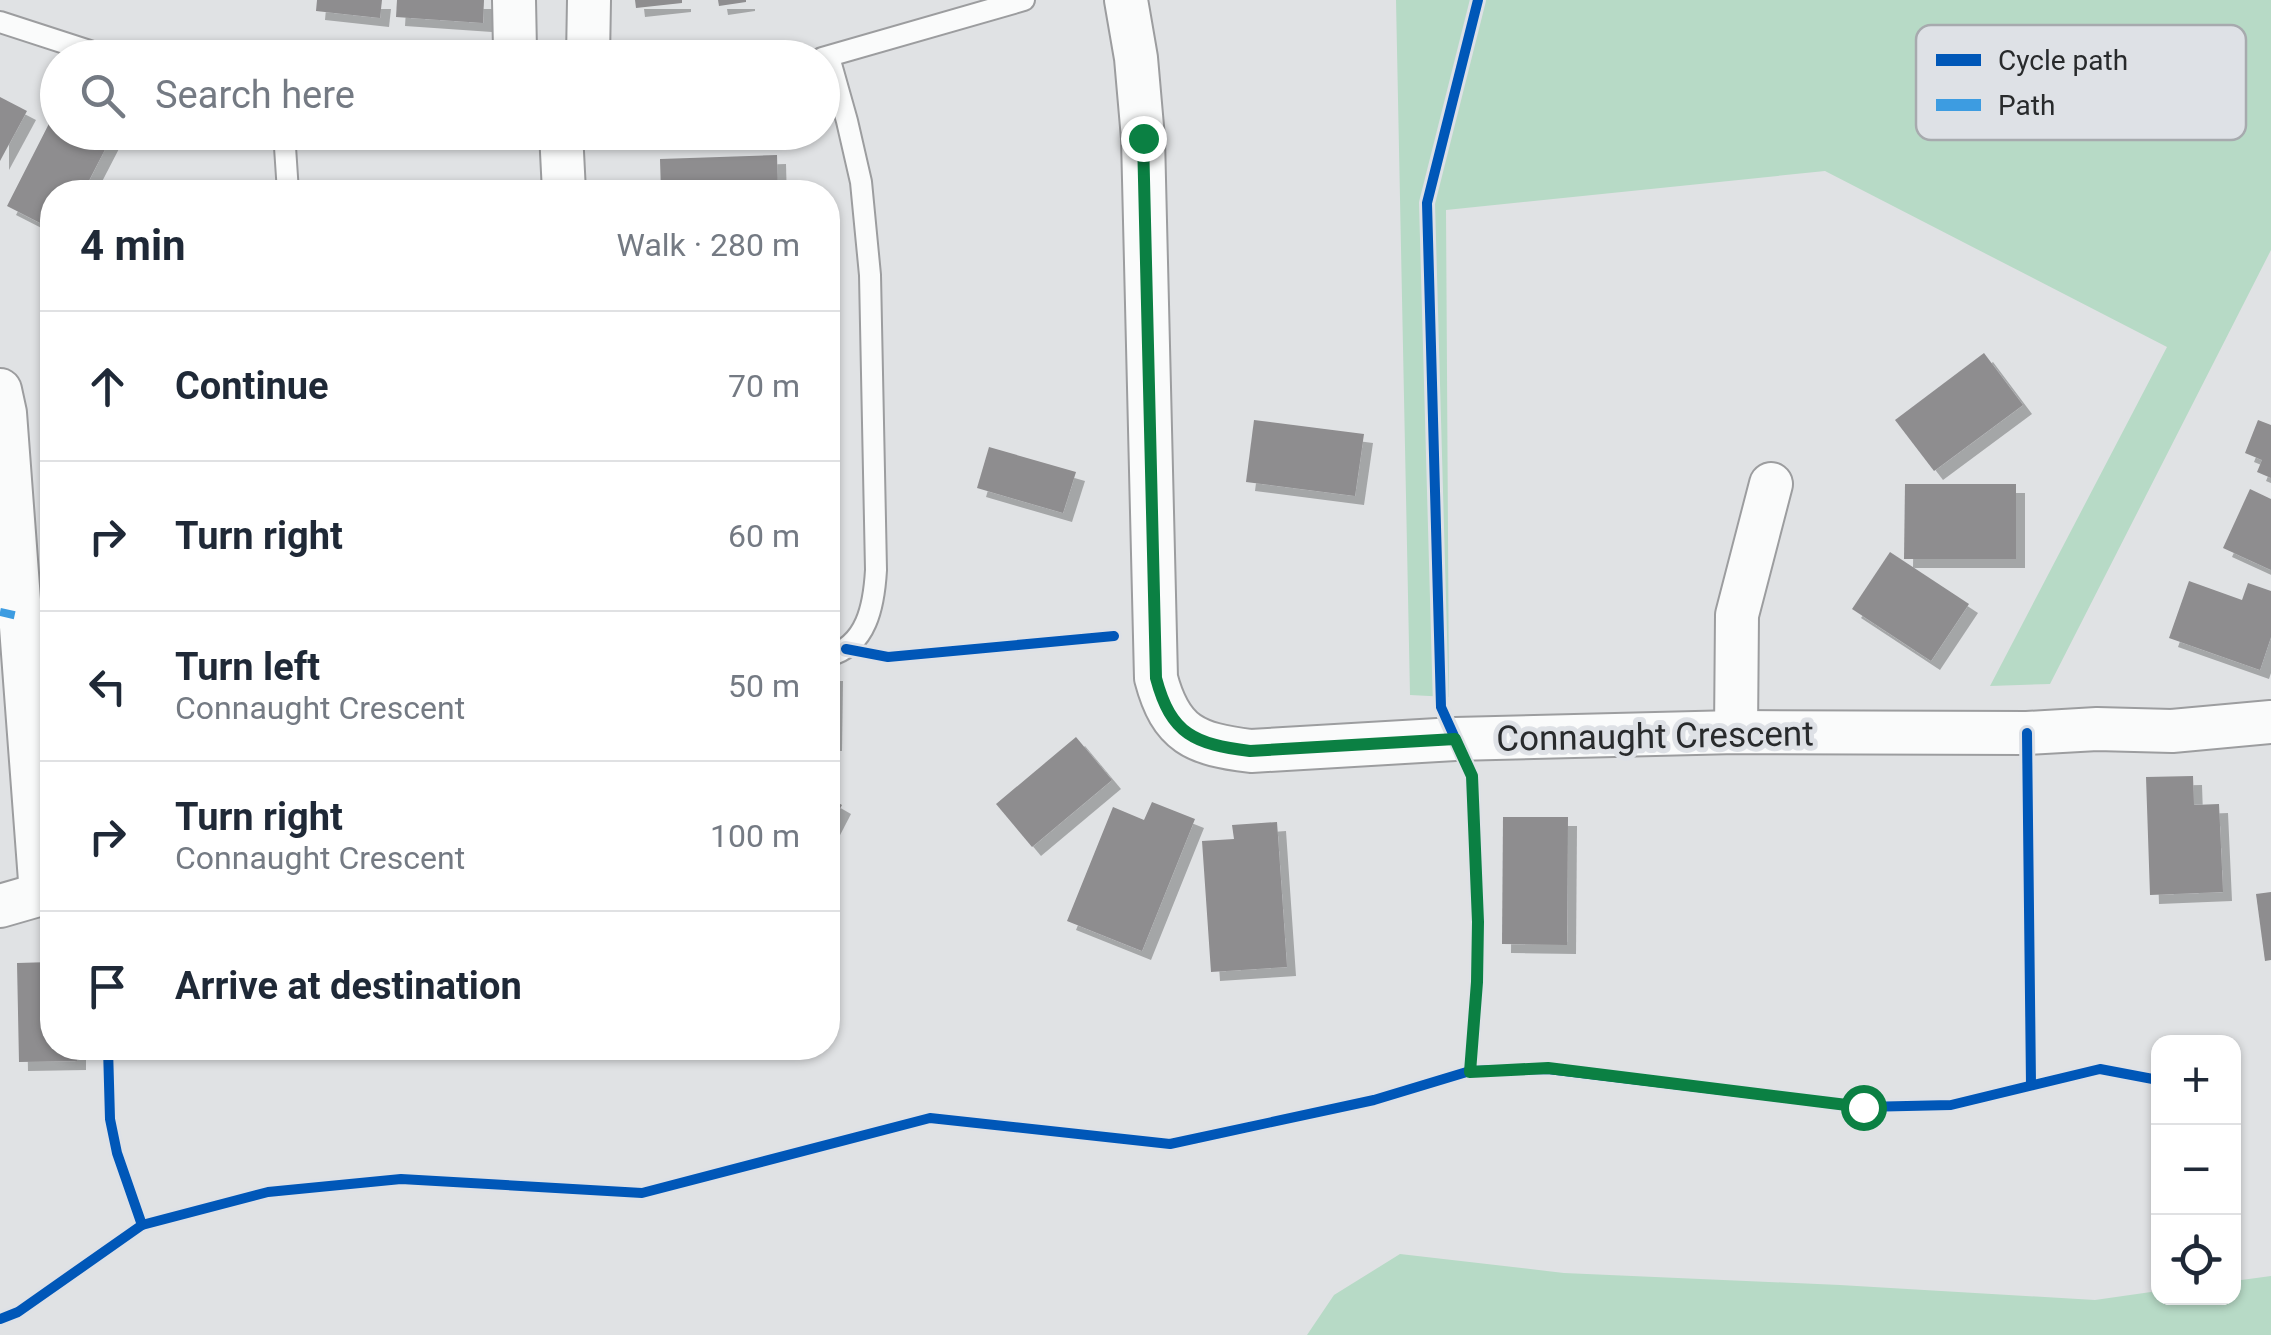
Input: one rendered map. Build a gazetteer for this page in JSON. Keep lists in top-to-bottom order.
{
  "streets": {
    "street": ["Connaught Crescent"]
  },
  "legend": ["Cycle path", "Path"],
  "page": {
    "search": "Search here",
    "heading": ["4 min", "Walk · 280 m"],
    "list": [
      ["Continue", "70 m"],
      ["Turn right", "60 m"],
      ["Turn left", "Connaught Crescent", "50 m"],
      ["Turn right", "Connaught Crescent", "100 m"],
      "Arrive at destination"
    ],
    "map_buttons": ["+", "−"]
  }
}
